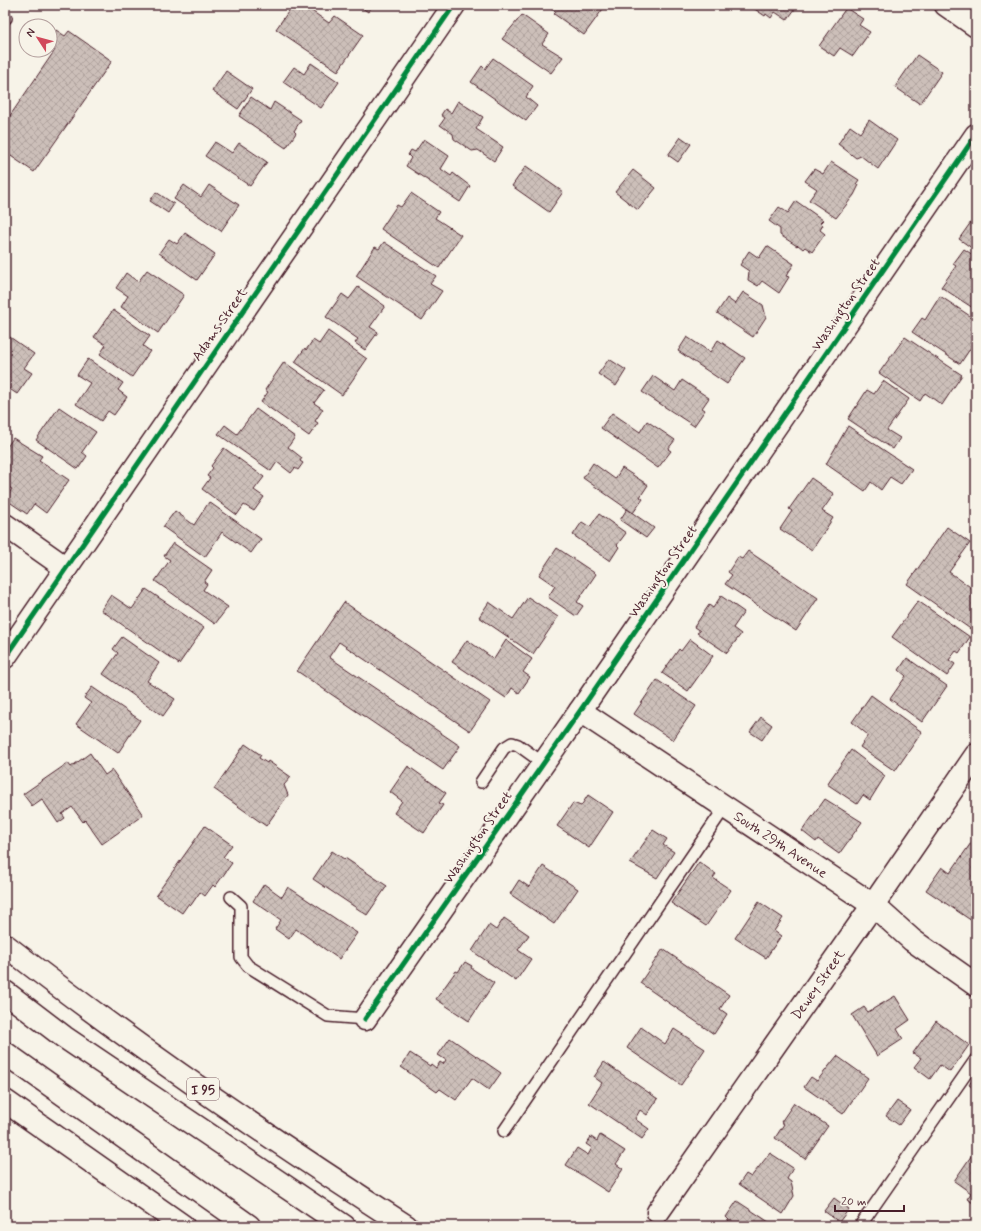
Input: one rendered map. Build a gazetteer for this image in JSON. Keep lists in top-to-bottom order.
{
  "streets": {
    "main road": [
      "Washington Street",
      "Adams Street",
      "South 29th Avenue",
      "Dewey Street",
      "I 95"
    ]
  },
  "crossings": [
    ["Washington Street", "South 29th Avenue"],
    ["South 29th Avenue", "Dewey Street"]
  ],
  "scale_bar": "20 m",
  "north": "top left"
}
